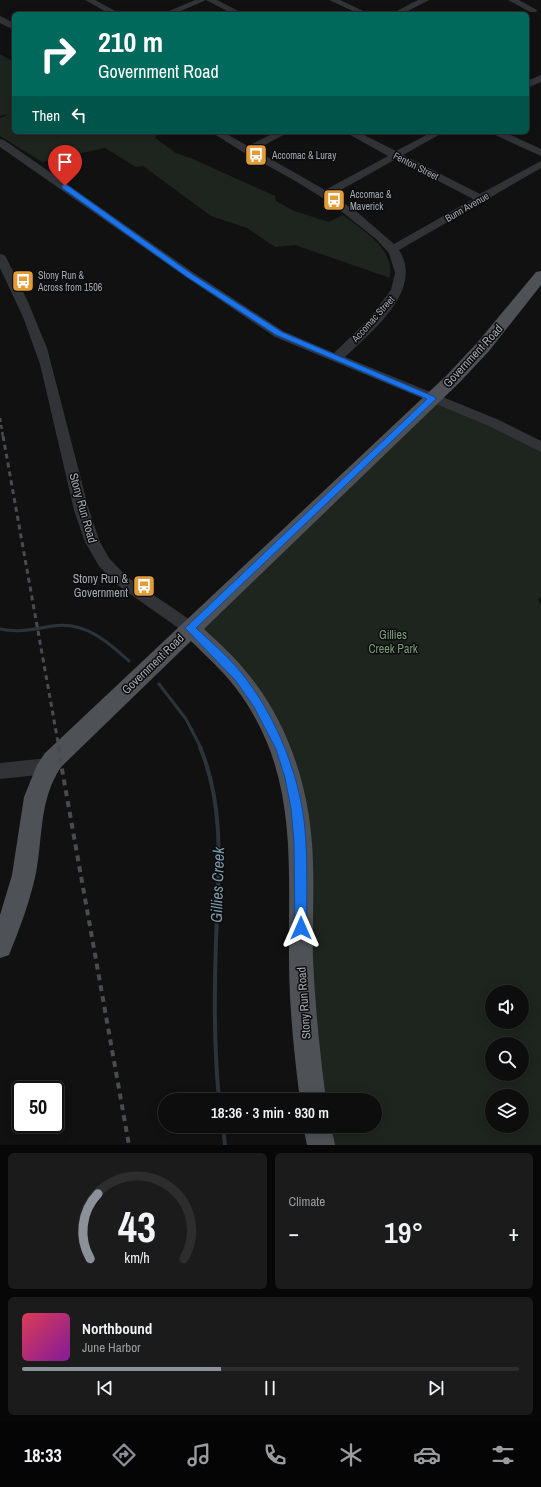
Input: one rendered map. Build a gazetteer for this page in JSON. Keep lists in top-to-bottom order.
{
  "streets": {
    "main road": ["Government Road", "Stony Run Road"],
    "street": ["Fenton Street", "Bunn Avenue", "Accomac Street"]
  },
  "crossings": [
    ["Fenton Street", "Bunn Avenue"],
    ["Bunn Avenue", "Accomac Street"],
    ["Government Road", "Stony Run Road"]
  ],
  "water": ["Gillies Creek"],
  "parks": ["Gillies Creek Park"],
  "places": {
    "bus stop": [
      "Accomac & Luray",
      "Accomac & Maverick",
      "Stony Run & Across from 1506",
      "Stony Run & Government"
    ]
  },
  "page": {
    "turn": ["210 m", "Government Road"],
    "then": "Then",
    "limit": "50",
    "trip": "18:36 · 3 min · 930 m",
    "tile": "Climate",
    "heat": ["−", "19°", "+"],
    "song": ["Northbound", "June Harbor"],
    "tabs": "18:33",
    "gauge": ["43", "km/h"]
  }
}
